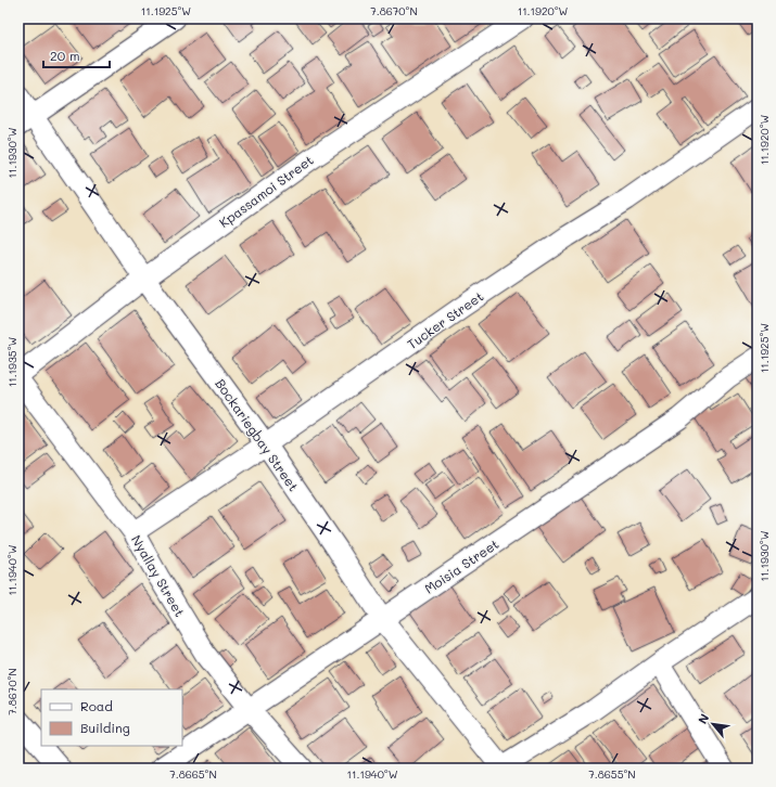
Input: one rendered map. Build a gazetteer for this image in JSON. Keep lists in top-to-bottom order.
{
  "streets": {
    "street": [
      "Kpassamoi Street",
      "Tucker Street",
      "Bockariegbay Street",
      "Moisia Street",
      "Nyallay Street"
    ]
  },
  "crossings": [
    ["Kpassamoi Street", "Bockariegbay Street"],
    ["Tucker Street", "Bockariegbay Street"],
    ["Tucker Street", "Nyallay Street"],
    ["Bockariegbay Street", "Moisia Street"],
    ["Moisia Street", "Nyallay Street"]
  ],
  "legend": ["Road", "Building"],
  "scale_bar": "20 m",
  "north": "top left",
  "coordinates": [
    "11.1925°W",
    "7.8670°N",
    "11.1920°W",
    "11.1930°W",
    "11.1935°W",
    "11.1940°W",
    "7.8665°N",
    "7.8655°N"
  ]
}
